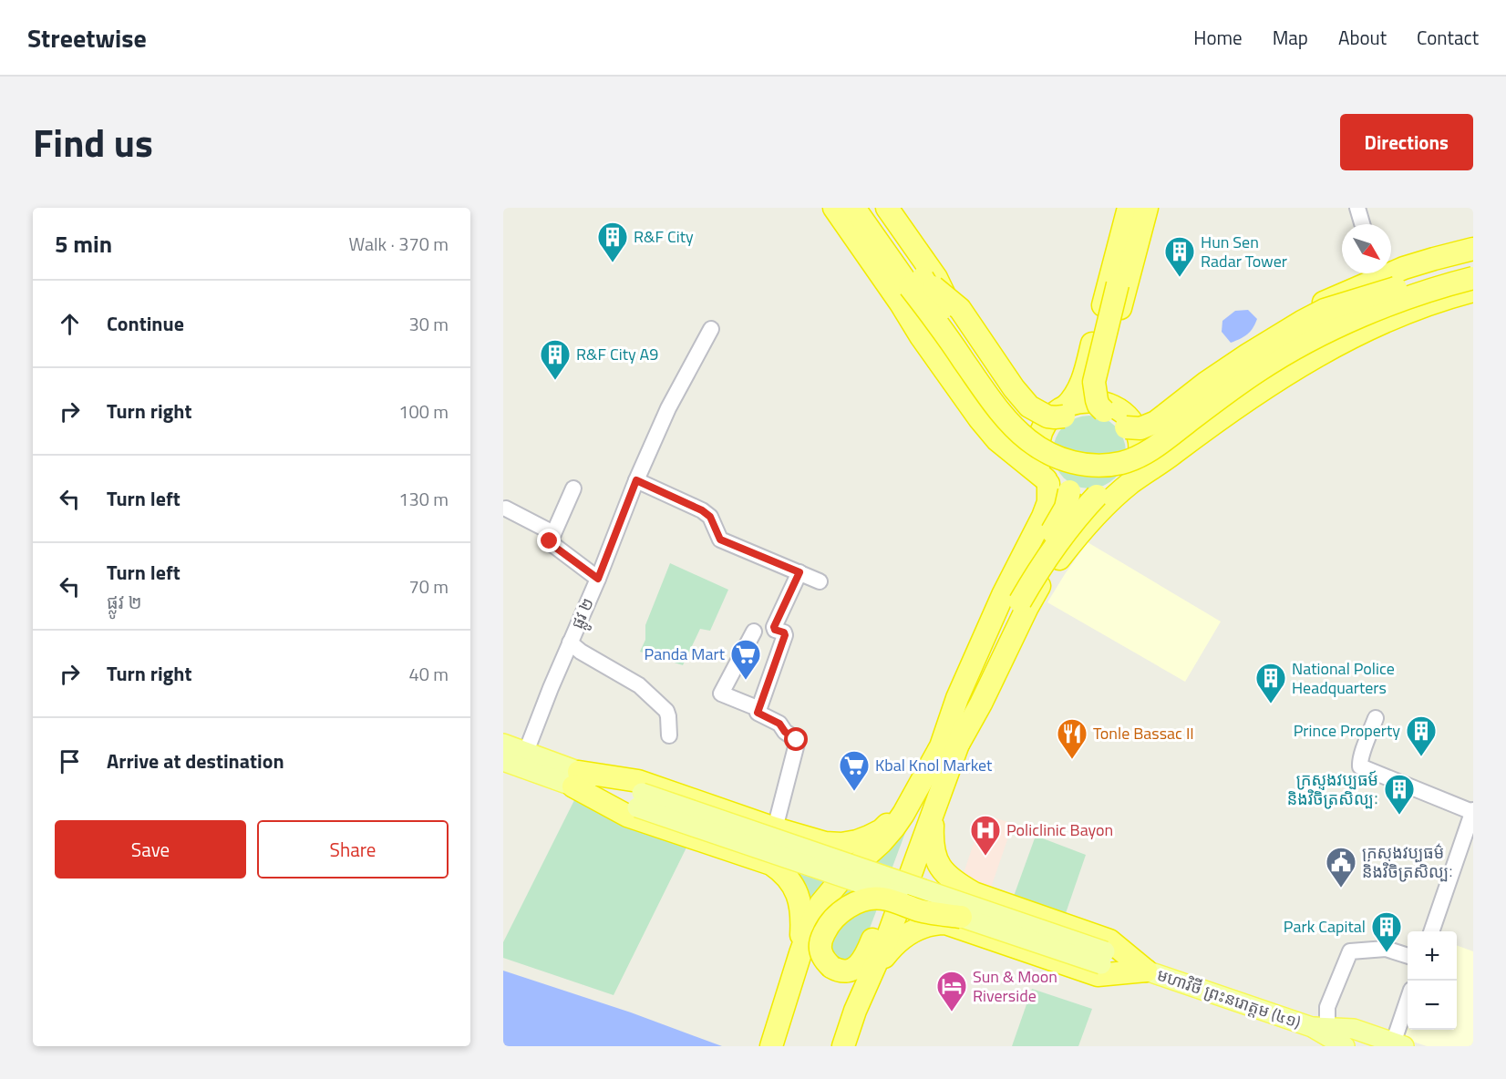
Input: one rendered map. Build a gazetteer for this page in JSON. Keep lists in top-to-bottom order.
{
  "streets": {
    "main road": ["មហាវិថី ព្រះនរោត្តម (៤១)"],
    "street": ["ផ្លូវ ២"]
  },
  "places": {
    "building": [
      "R&F City",
      "Hun Sen Radar Tower",
      "R&F City A9",
      "National Police Headquarters",
      "Prince Property",
      "ក្រសួងវប្បធម៍ និងវិចិត្រសិល្បៈ",
      "Park Capital"
    ],
    "supermarket": ["Panda Mart", "Kbal Knol Market"],
    "restaurant": ["Tonle Bassac II"],
    "hospital": ["Policlinic Bayon"],
    "public building": ["ក្រសួងវប្បធម៌ និងវិចិត្រសិល្បៈ"],
    "hotel": ["Sun & Moon Riverside"]
  },
  "north": "bottom right",
  "page": {
    "header": "Streetwise",
    "nav": [
      "Home",
      "Map",
      "About",
      "Contact"
    ],
    "title": "Find us",
    "buttons": [
      "Directions",
      ["Save", "Share"]
    ],
    "heading": ["5 min", "Walk · 370 m"],
    "list": [
      ["Continue", "30 m"],
      ["Turn right", "100 m"],
      ["Turn left", "130 m"],
      ["Turn left", "ផ្លូវ ២", "70 m"],
      ["Turn right", "40 m"],
      "Arrive at destination"
    ],
    "map_buttons": ["+", "−"]
  }
}
